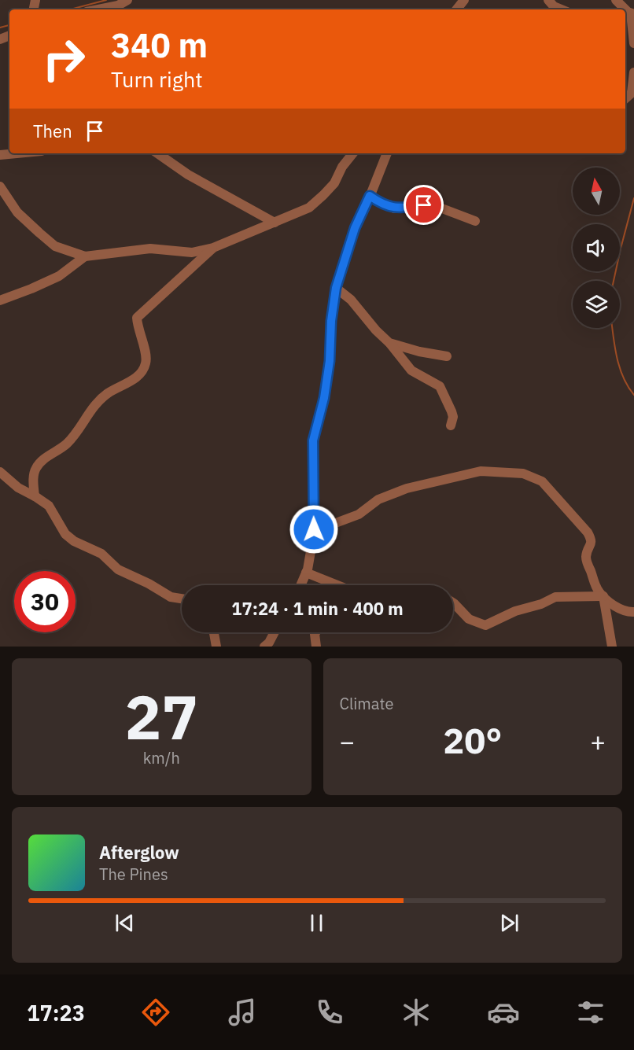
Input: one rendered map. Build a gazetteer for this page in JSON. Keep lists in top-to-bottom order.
{
  "north": "top",
  "page": {
    "turn": ["340 m", "Turn right"],
    "then": "Then",
    "limit": "30",
    "trip": "17:24 · 1 min · 400 m",
    "tile": [
      ["27", "km/h"],
      "Climate"
    ],
    "heat": ["−", "20°", "+"],
    "song": ["Afterglow", "The Pines"],
    "tabs": "17:23"
  }
}
